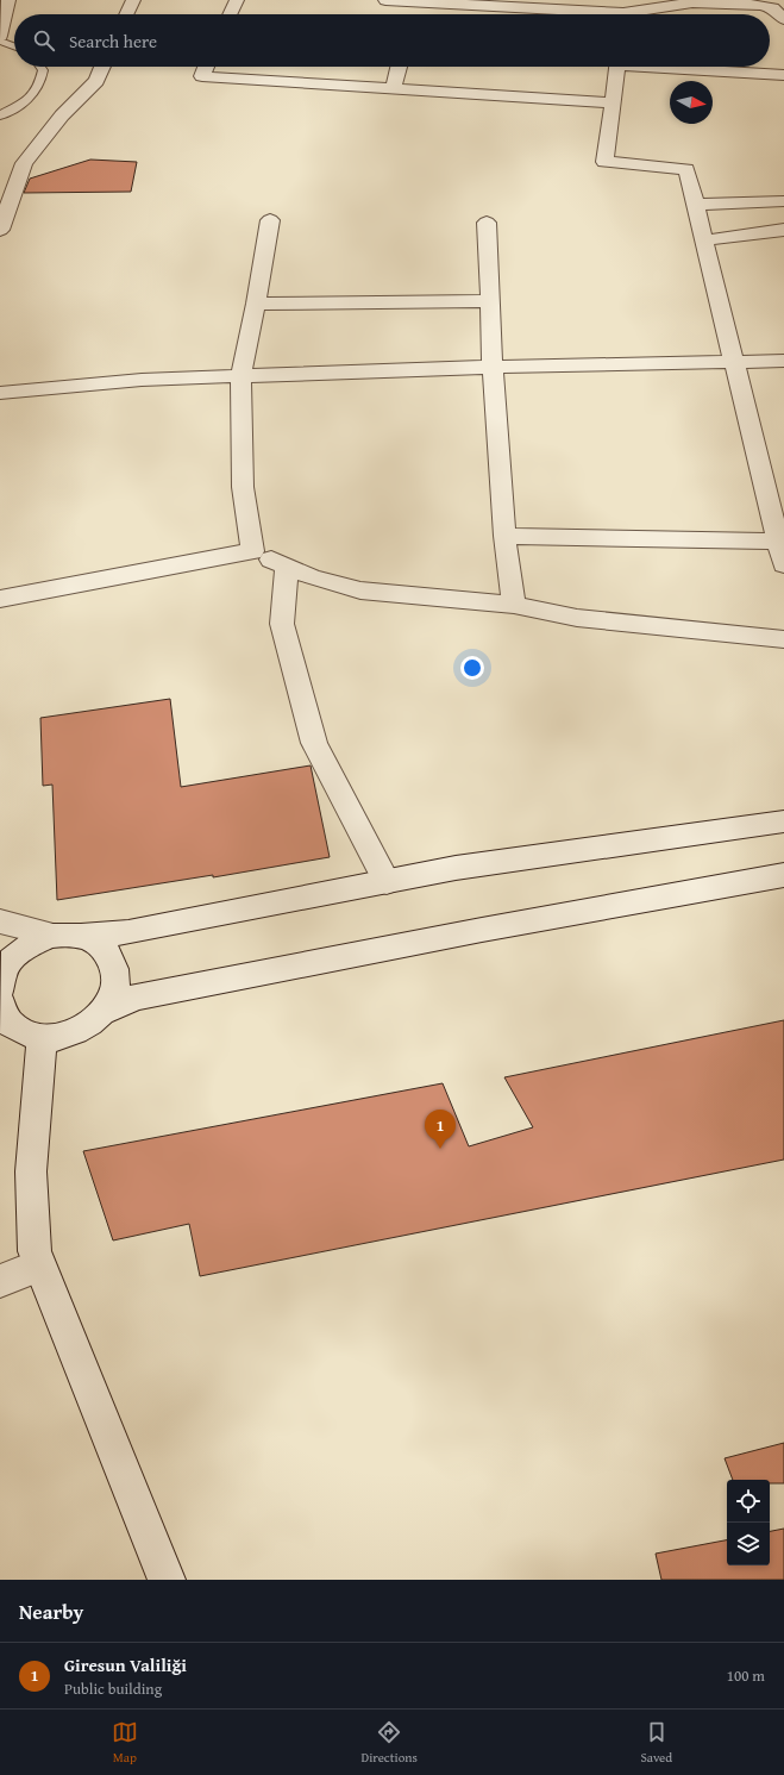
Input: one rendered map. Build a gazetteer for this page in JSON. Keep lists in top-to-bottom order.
{
  "north": "right",
  "page": {
    "search": "Search here",
    "pins": "1",
    "heading": "Nearby",
    "list": [
      {
        "mark": "1",
        "name": "Giresun Valiliği",
        "note": "Public building",
        "value": "100 m"
      }
    ],
    "nav": ["Map", "Directions", "Saved"]
  }
}
